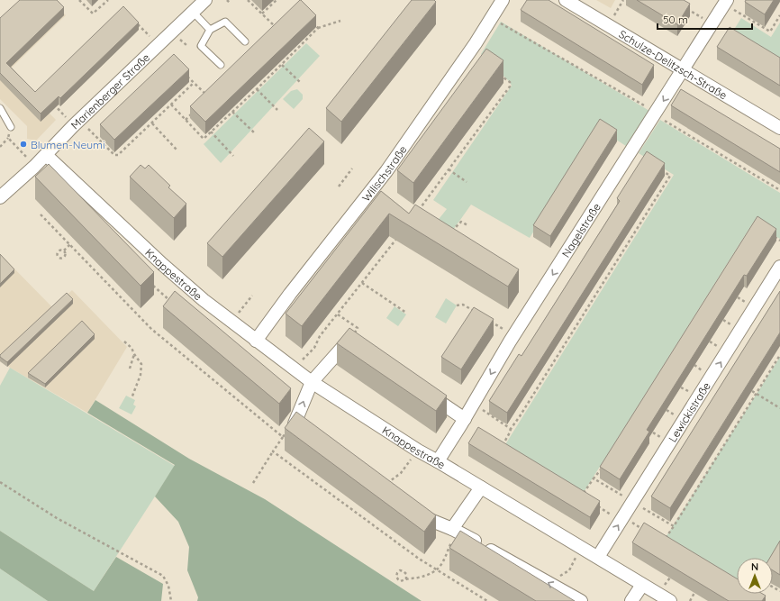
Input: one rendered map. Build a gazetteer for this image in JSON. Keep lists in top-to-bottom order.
{
  "streets": {
    "street": [
      "Schulze-Delitzsch-Straße",
      "Marienberger Straße",
      "Wilischstraße",
      "Nagelstraße",
      "Knappestraße",
      "Lewickistraße"
    ]
  },
  "crossings": [
    ["Schulze-Delitzsch-Straße", "Nagelstraße"],
    ["Marienberger Straße", "Knappestraße"],
    ["Wilischstraße", "Knappestraße"],
    ["Nagelstraße", "Knappestraße"],
    ["Knappestraße", "Lewickistraße"]
  ],
  "one_way": ["Nagelstraße", "Lewickistraße"],
  "places": ["Blumen-Neumi"],
  "scale_bar": "50 m",
  "north": "top"
}
